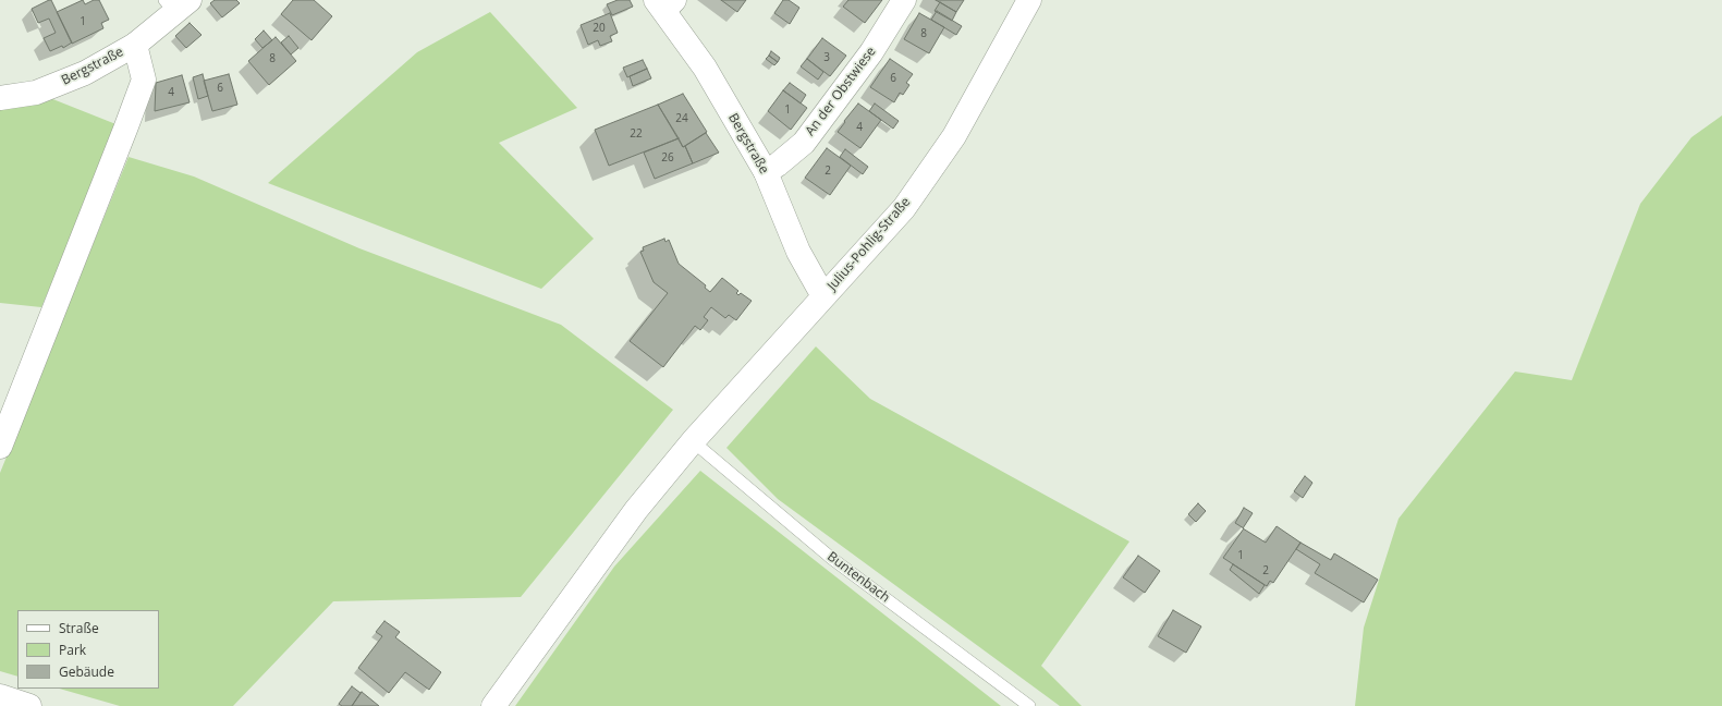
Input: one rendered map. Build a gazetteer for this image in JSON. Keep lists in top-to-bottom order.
{
  "streets": {
    "street": ["Bergstraße", "An der Obstwiese", "Julius-Pohlig-Straße"],
    "lane": ["Buntenbach"]
  },
  "crossings": [
    ["Bergstraße", "An der Obstwiese"],
    ["Bergstraße", "Julius-Pohlig-Straße"],
    ["Julius-Pohlig-Straße", "Buntenbach"]
  ],
  "house_numbers": [
    "1",
    "20",
    "8",
    "3",
    "8",
    "6",
    "6",
    "4",
    "1",
    "24",
    "4",
    "22",
    "26",
    "2",
    "1",
    "2"
  ],
  "legend": ["Straße", "Park", "Gebäude"]
}
